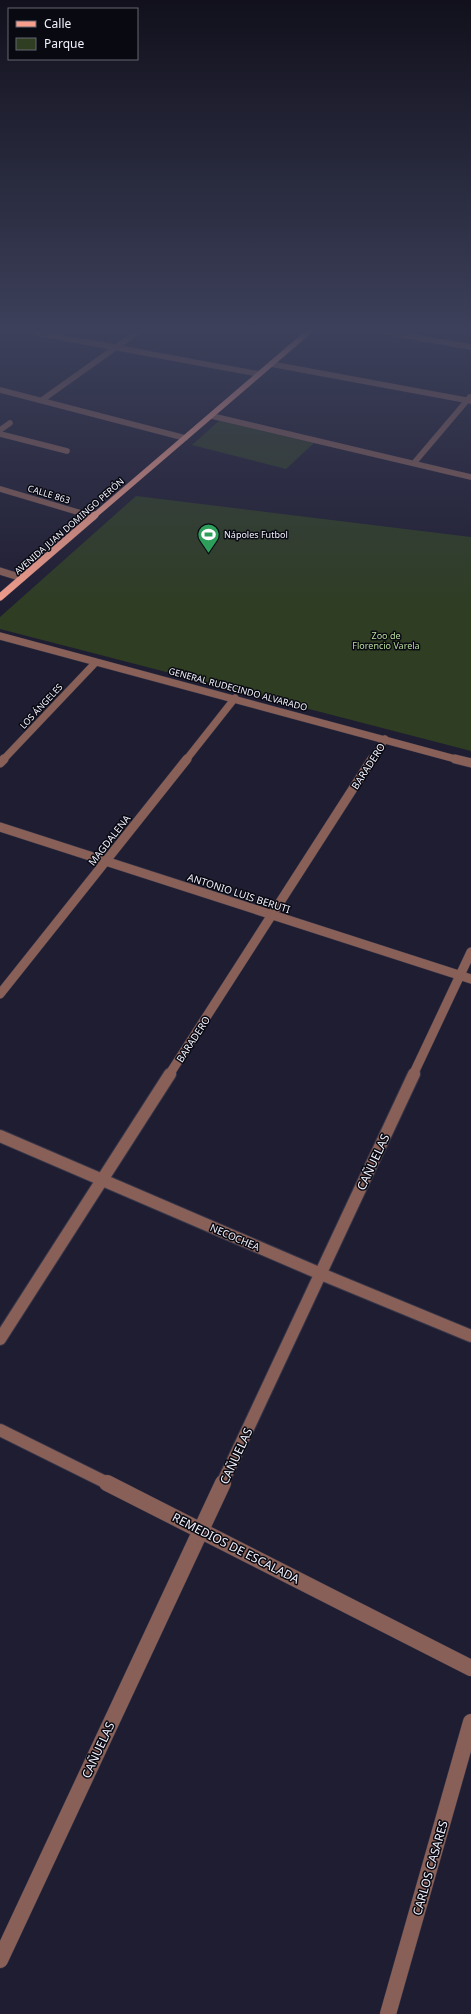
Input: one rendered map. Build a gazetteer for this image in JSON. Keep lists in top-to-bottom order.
{
  "streets": {
    "main road": ["AVENIDA JUAN DOMINGO PERÓN"],
    "street": [
      "CALLE 863",
      "GENERAL RUDECINDO ALVARADO",
      "LOS ÁNGELES",
      "BARADERO",
      "MAGDALENA",
      "ANTONIO LUIS BERUTI",
      "CAÑUELAS",
      "NECOCHEA",
      "REMEDIOS DE ESCALADA",
      "CARLOS CASARES"
    ]
  },
  "crossings": [
    ["CALLE 863", "AVENIDA JUAN DOMINGO PERÓN"],
    ["GENERAL RUDECINDO ALVARADO", "LOS ÁNGELES"],
    ["GENERAL RUDECINDO ALVARADO", "BARADERO"],
    ["GENERAL RUDECINDO ALVARADO", "MAGDALENA"],
    ["BARADERO", "ANTONIO LUIS BERUTI"],
    ["BARADERO", "NECOCHEA"],
    ["MAGDALENA", "ANTONIO LUIS BERUTI"],
    ["ANTONIO LUIS BERUTI", "CAÑUELAS"],
    ["CAÑUELAS", "NECOCHEA"],
    ["CAÑUELAS", "REMEDIOS DE ESCALADA"]
  ],
  "parks": ["Zoo de Florencio Varela"],
  "places": {
    "sports": ["Nápoles Futbol"]
  },
  "legend": ["Calle", "Parque"]
}
